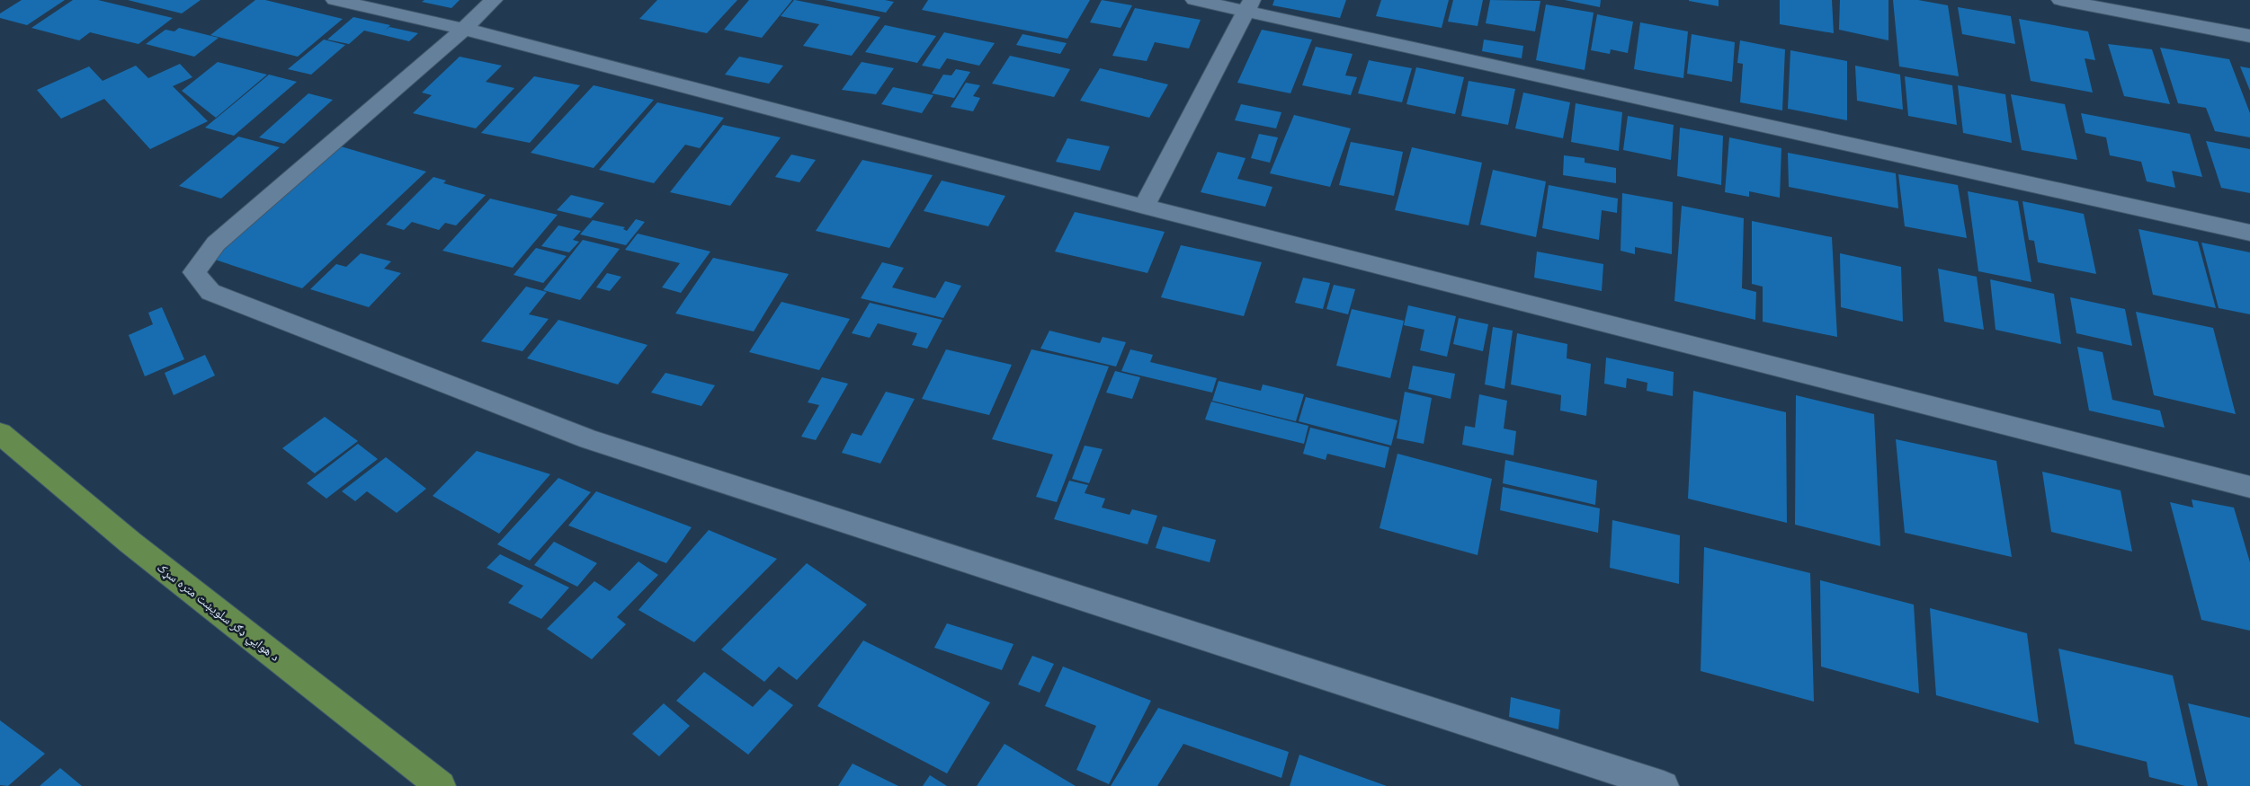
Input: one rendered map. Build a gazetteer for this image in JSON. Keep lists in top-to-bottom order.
{
  "streets": {
    "main road": ["د هوايي ډګر سلویښت متره سړک"]
  }
}
